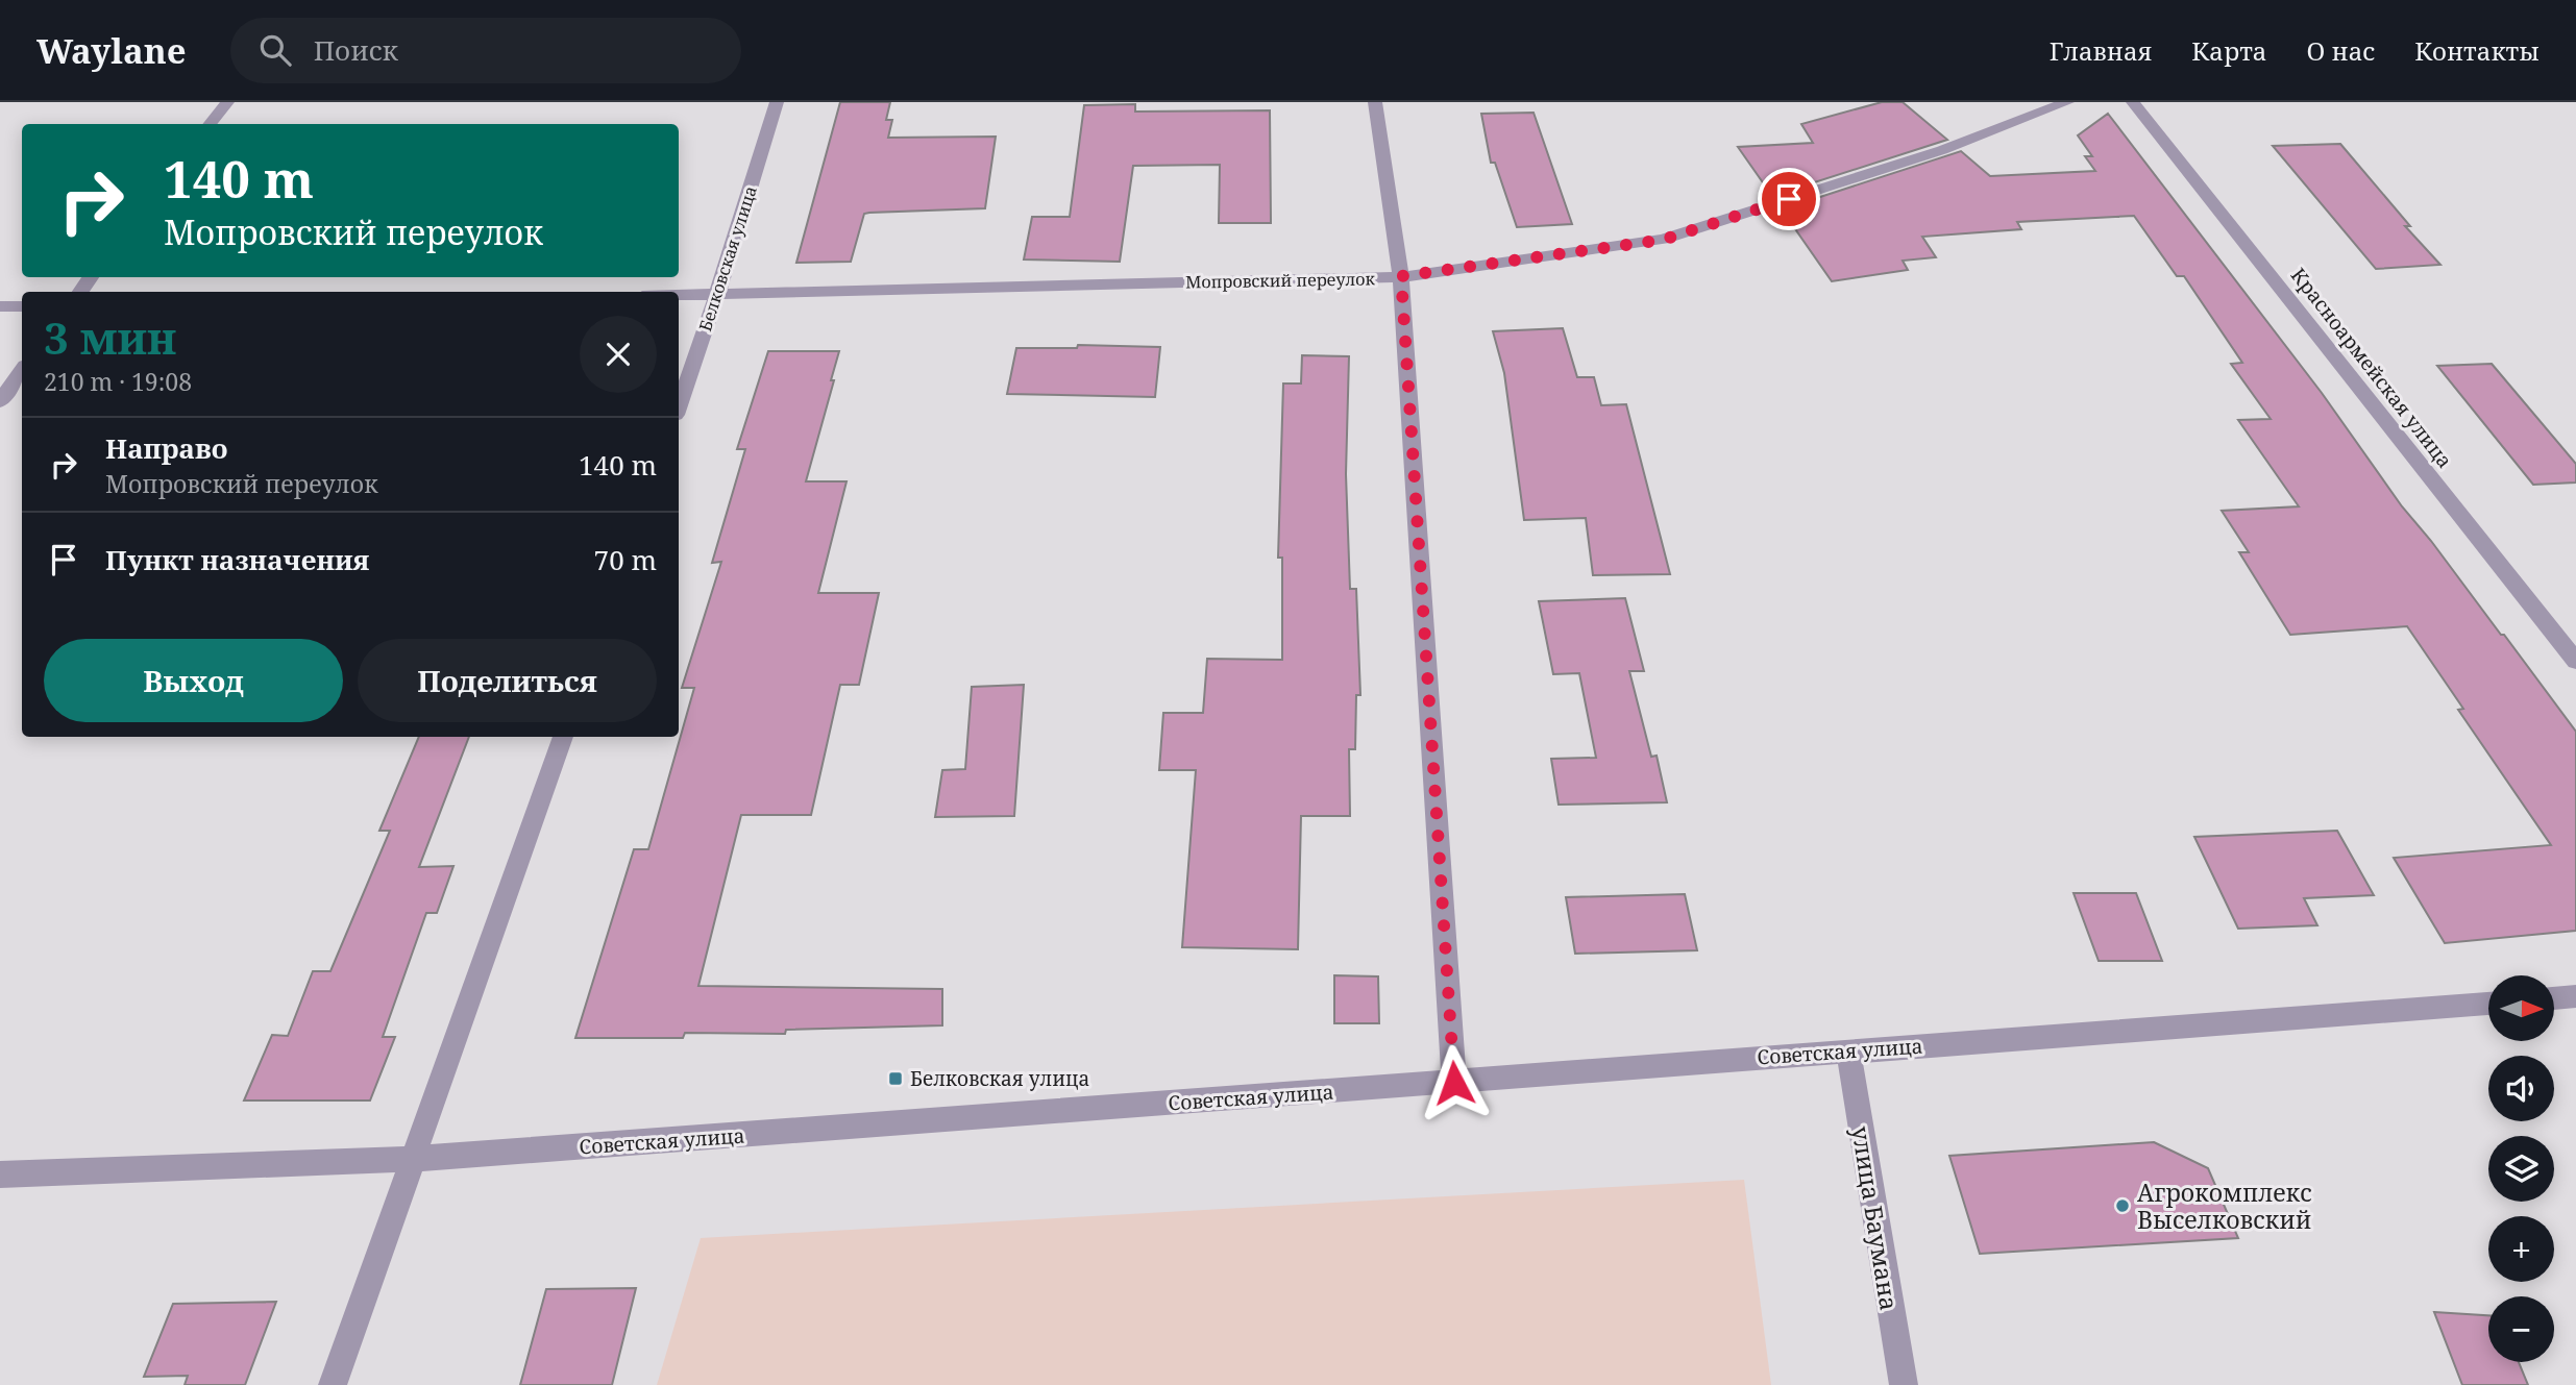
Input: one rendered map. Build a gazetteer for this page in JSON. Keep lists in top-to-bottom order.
{
  "streets": {
    "street": [
      "Белковская улица",
      "Мопровский переулок",
      "Красноармейская улица",
      "Советская улица",
      "улица Баумана"
    ]
  },
  "crossings": [
    ["Белковская улица", "Мопровский переулок"],
    ["Советская улица", "улица Баумана"]
  ],
  "places": {
    "transit": ["Белковская улица"],
    "other": ["Агрокомплекс Выселковский"]
  },
  "north": "right",
  "page": {
    "header": "Waylane",
    "search": "Поиск",
    "nav": [
      "Главная",
      "Карта",
      "О нас",
      "Контакты"
    ],
    "turn": ["140 m", "Мопровский переулок"],
    "heading": ["3 мин", "210 m · 19:08"],
    "list": [
      {
        "name": "Направо",
        "note": "Мопровский переулок",
        "value": "140 m"
      },
      {
        "name": "Пункт назначения",
        "value": "70 m"
      }
    ],
    "buttons": ["Выход", "Поделиться"],
    "map_buttons": ["+", "−"]
  }
}
